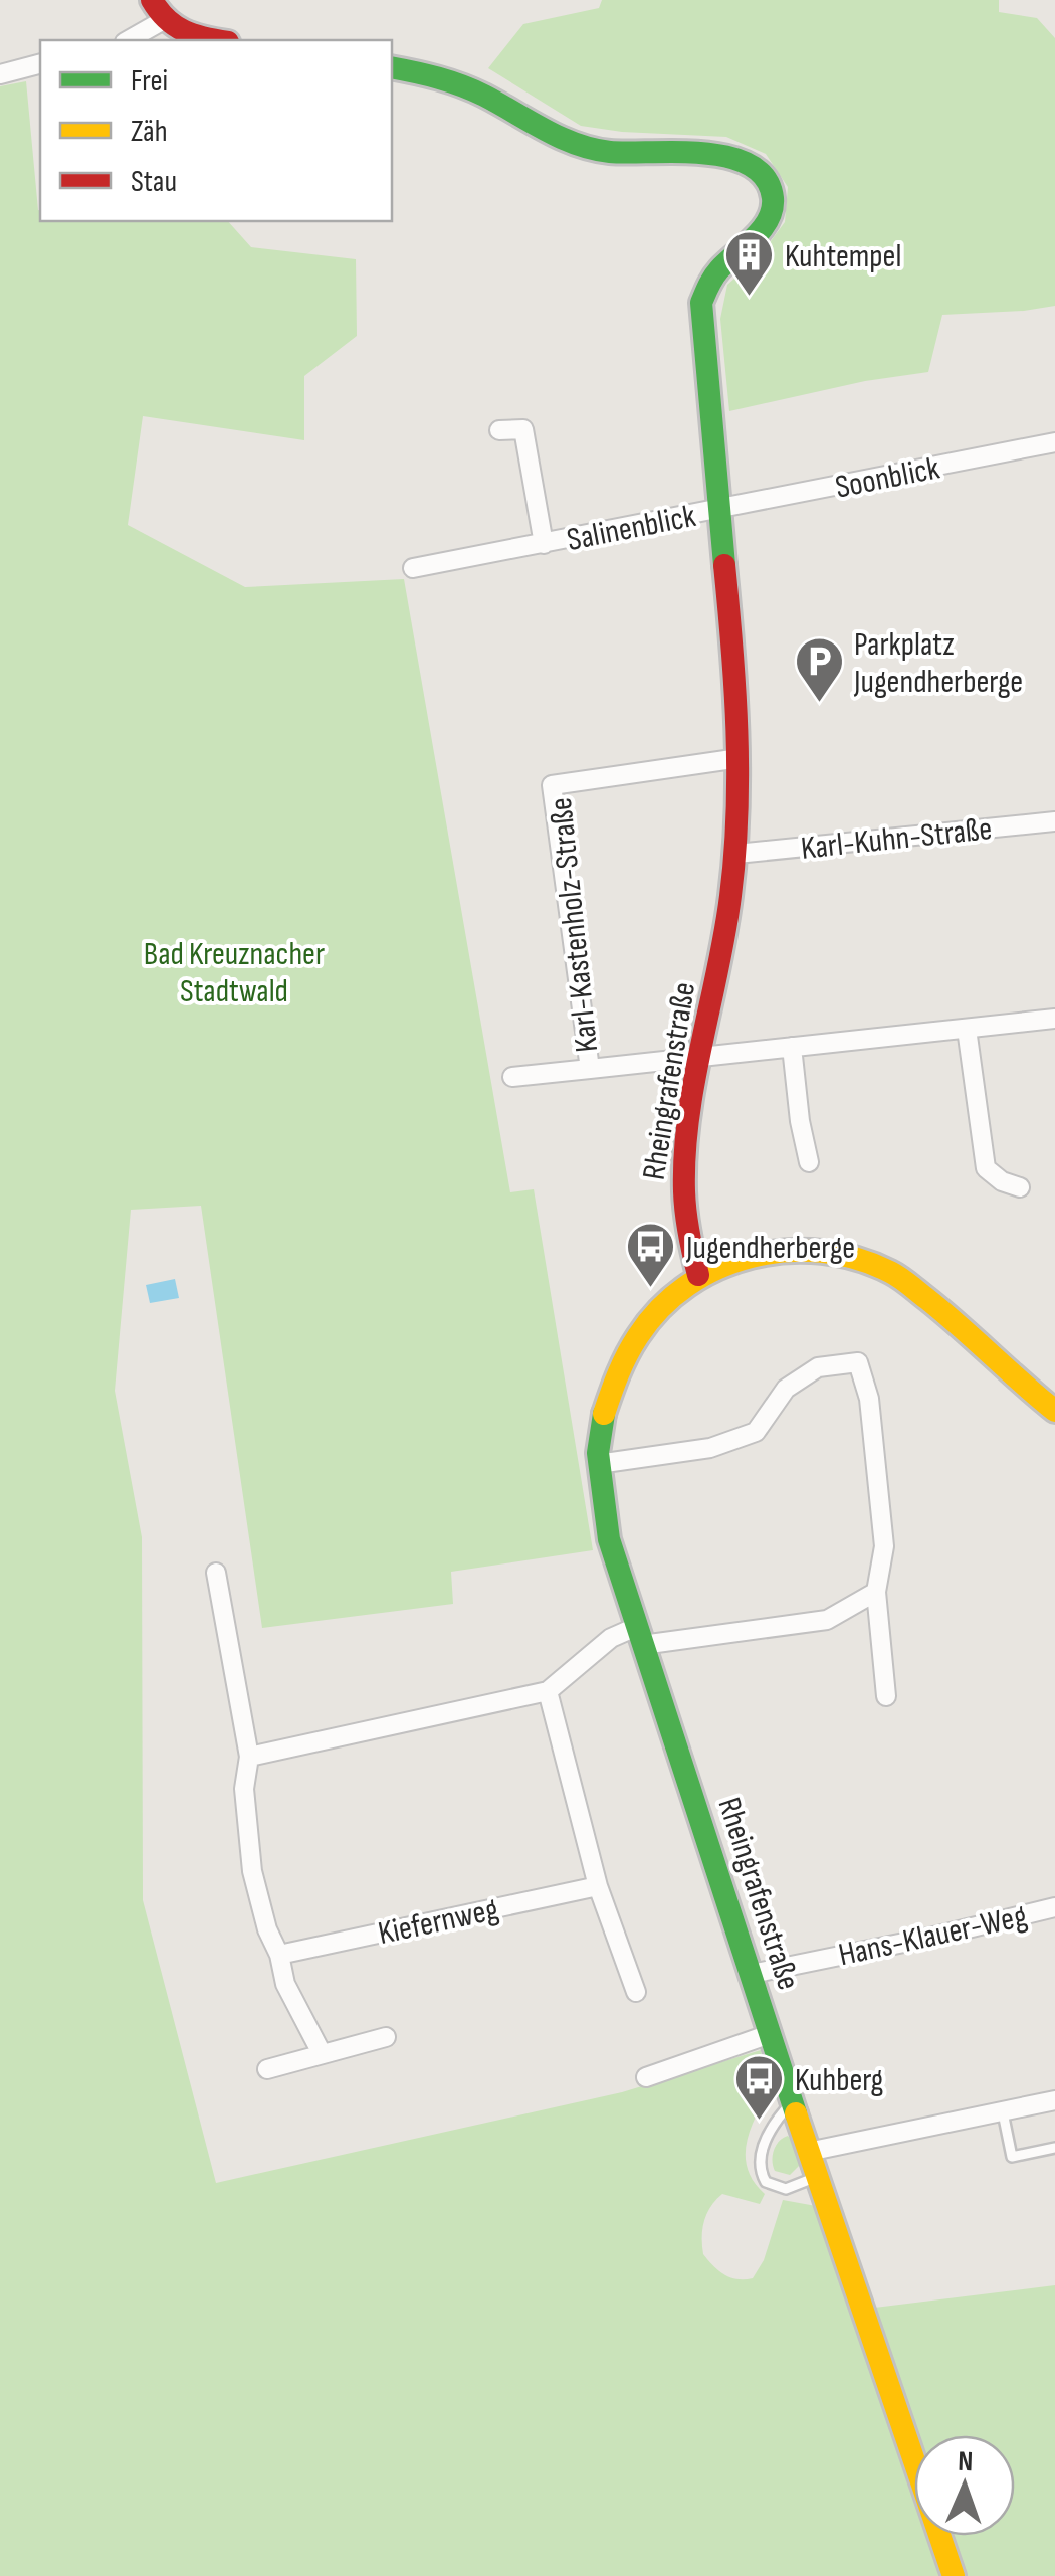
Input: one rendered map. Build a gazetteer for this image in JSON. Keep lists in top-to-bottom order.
{
  "streets": {
    "street": [
      "Soonblick",
      "Salinenblick",
      "Karl-Kuhn-Straße",
      "Karl-Kastenholz-Straße",
      "Rheingrafenstraße",
      "Kiefernweg",
      "Hans-Klauer-Weg"
    ]
  },
  "crossings": [
    ["Soonblick", "Salinenblick"],
    ["Soonblick", "Rheingrafenstraße"],
    ["Salinenblick", "Rheingrafenstraße"],
    ["Karl-Kuhn-Straße", "Rheingrafenstraße"],
    ["Karl-Kastenholz-Straße", "Rheingrafenstraße"],
    ["Rheingrafenstraße", "Hans-Klauer-Weg"]
  ],
  "parks": ["Bad Kreuznacher Stadtwald"],
  "places": {
    "building": ["Kuhtempel"],
    "parking": ["Parkplatz Jugendherberge"],
    "bus stop": ["Jugendherberge", "Kuhberg"]
  },
  "legend": ["Frei", "Zäh", "Stau"],
  "north": "top"
}
